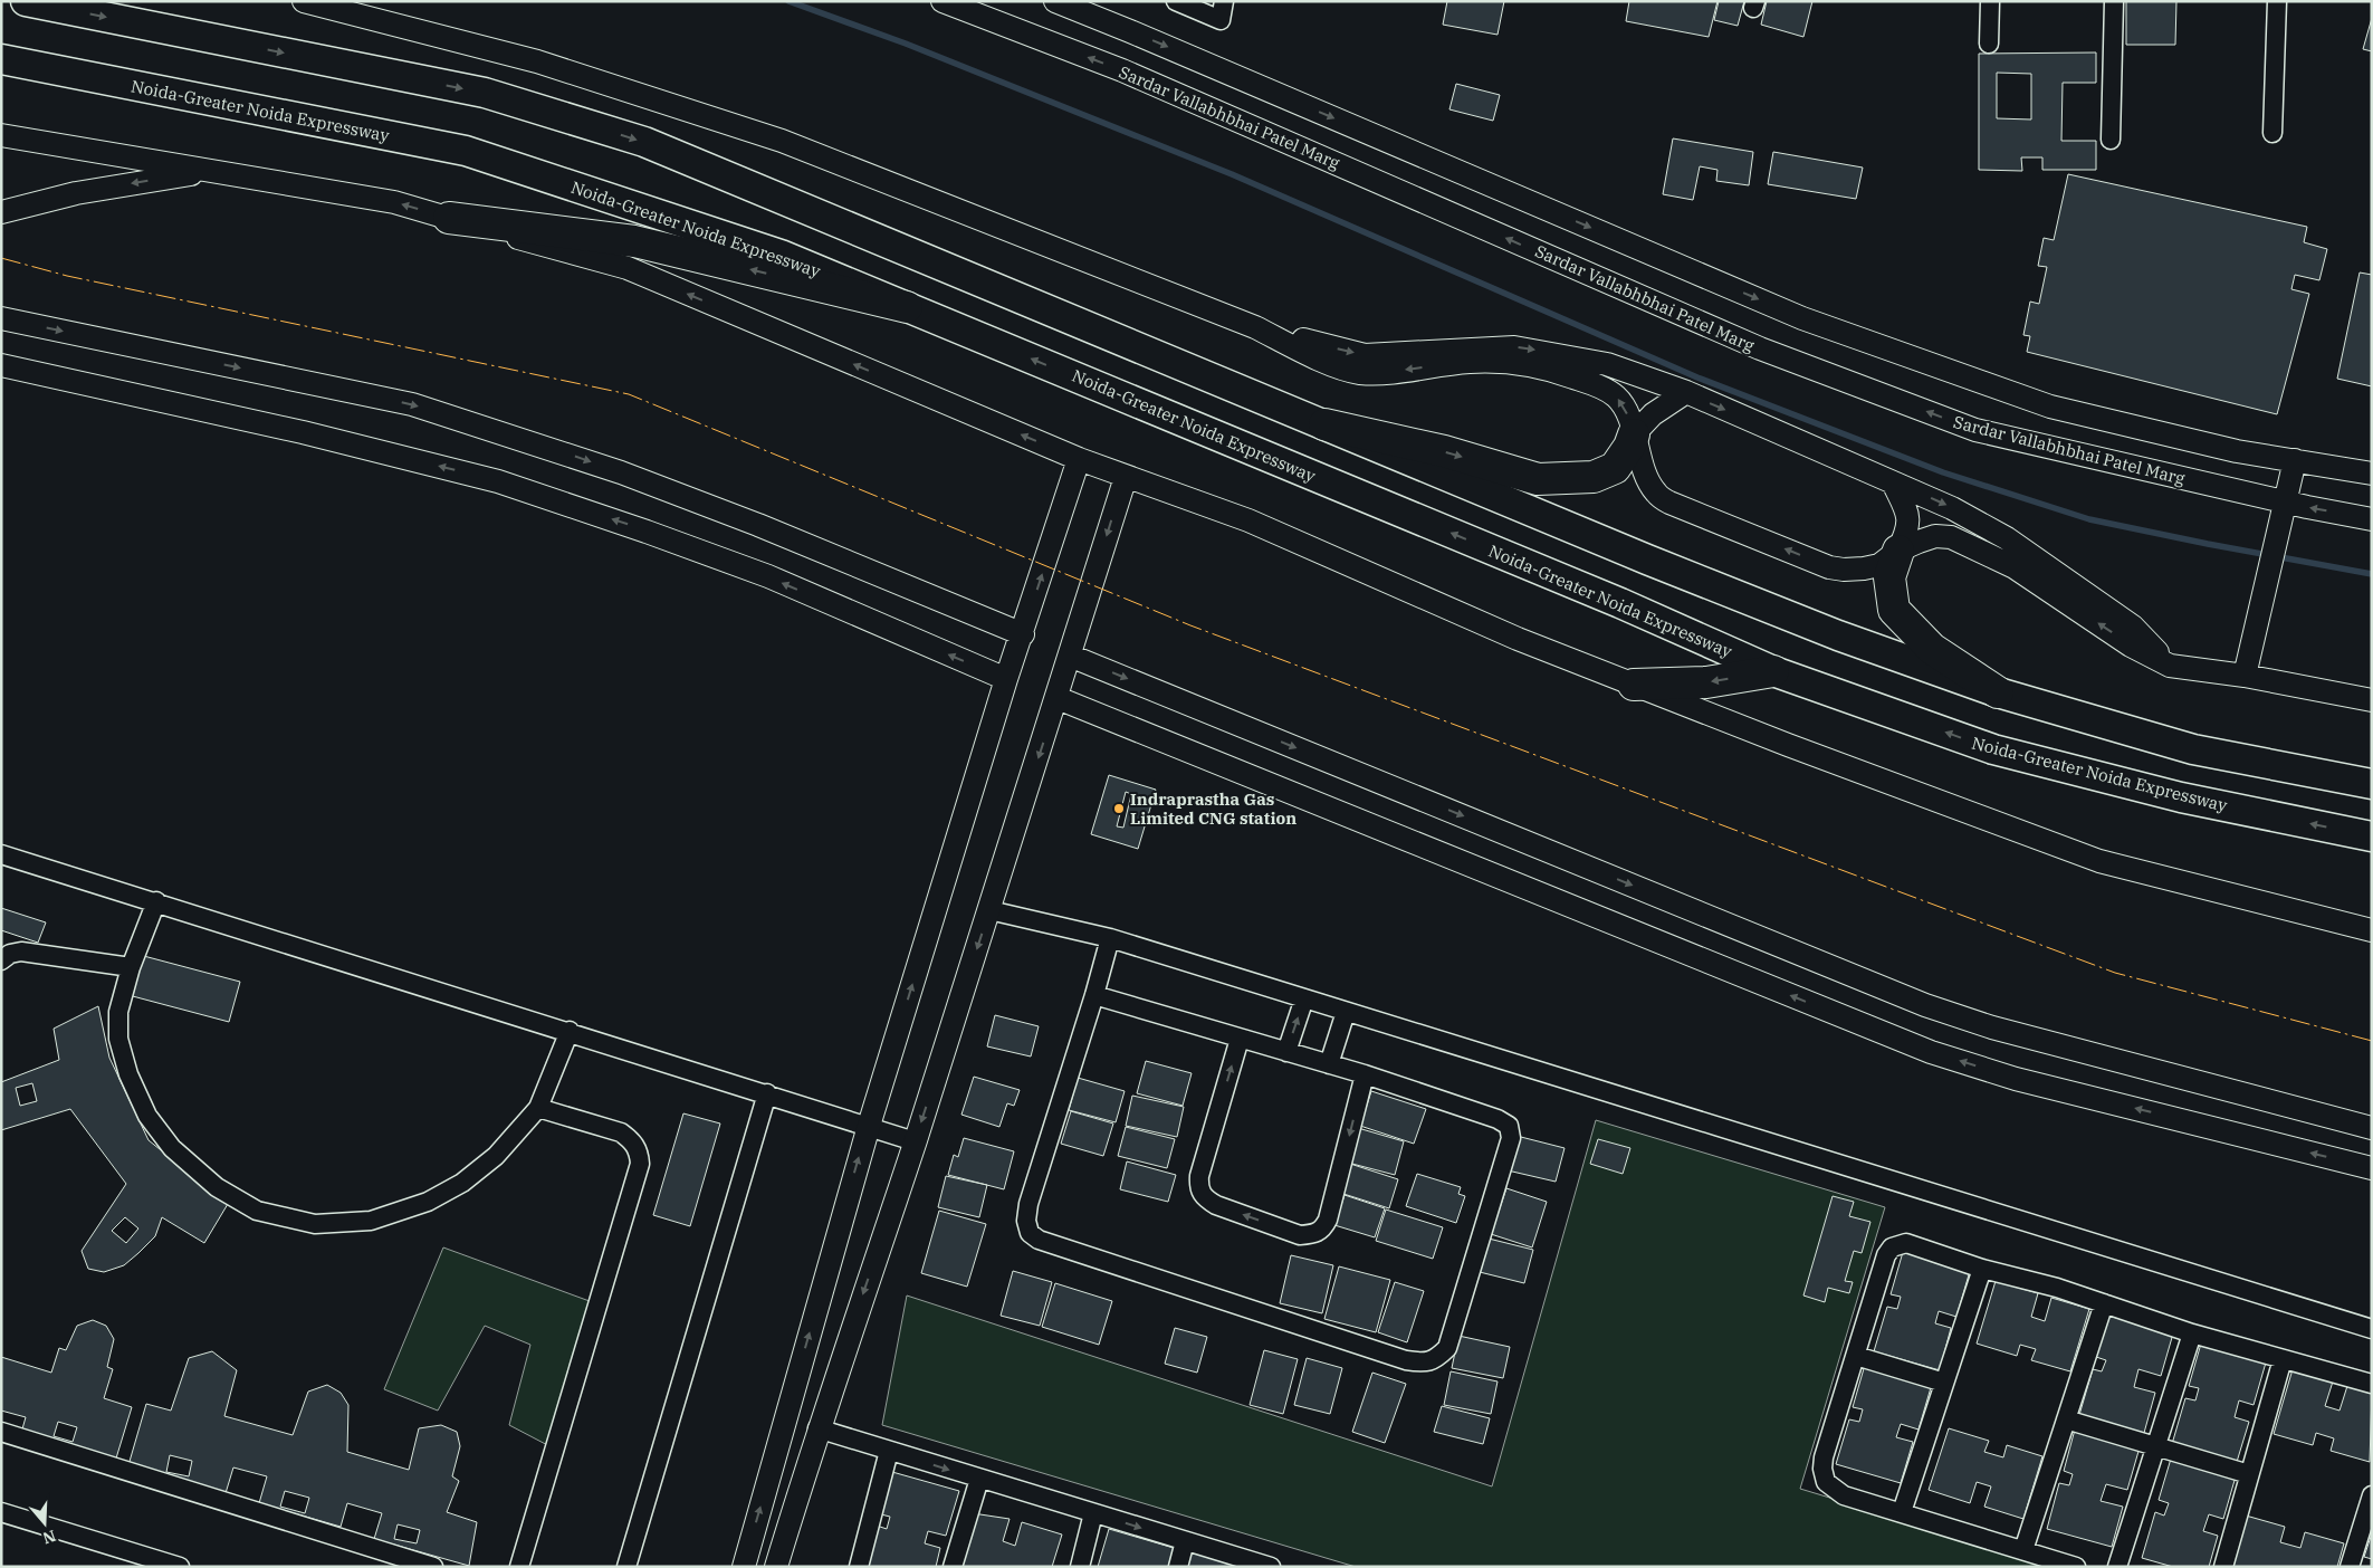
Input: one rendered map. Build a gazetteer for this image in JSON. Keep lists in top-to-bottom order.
{
  "streets": {
    "highway": ["Noida-Greater Noida Expressway"],
    "street": ["Sardar Vallabhbhai Patel Marg"]
  },
  "places": ["Indraprastha Gas Limited CNG station"],
  "north": "bottom"
}
